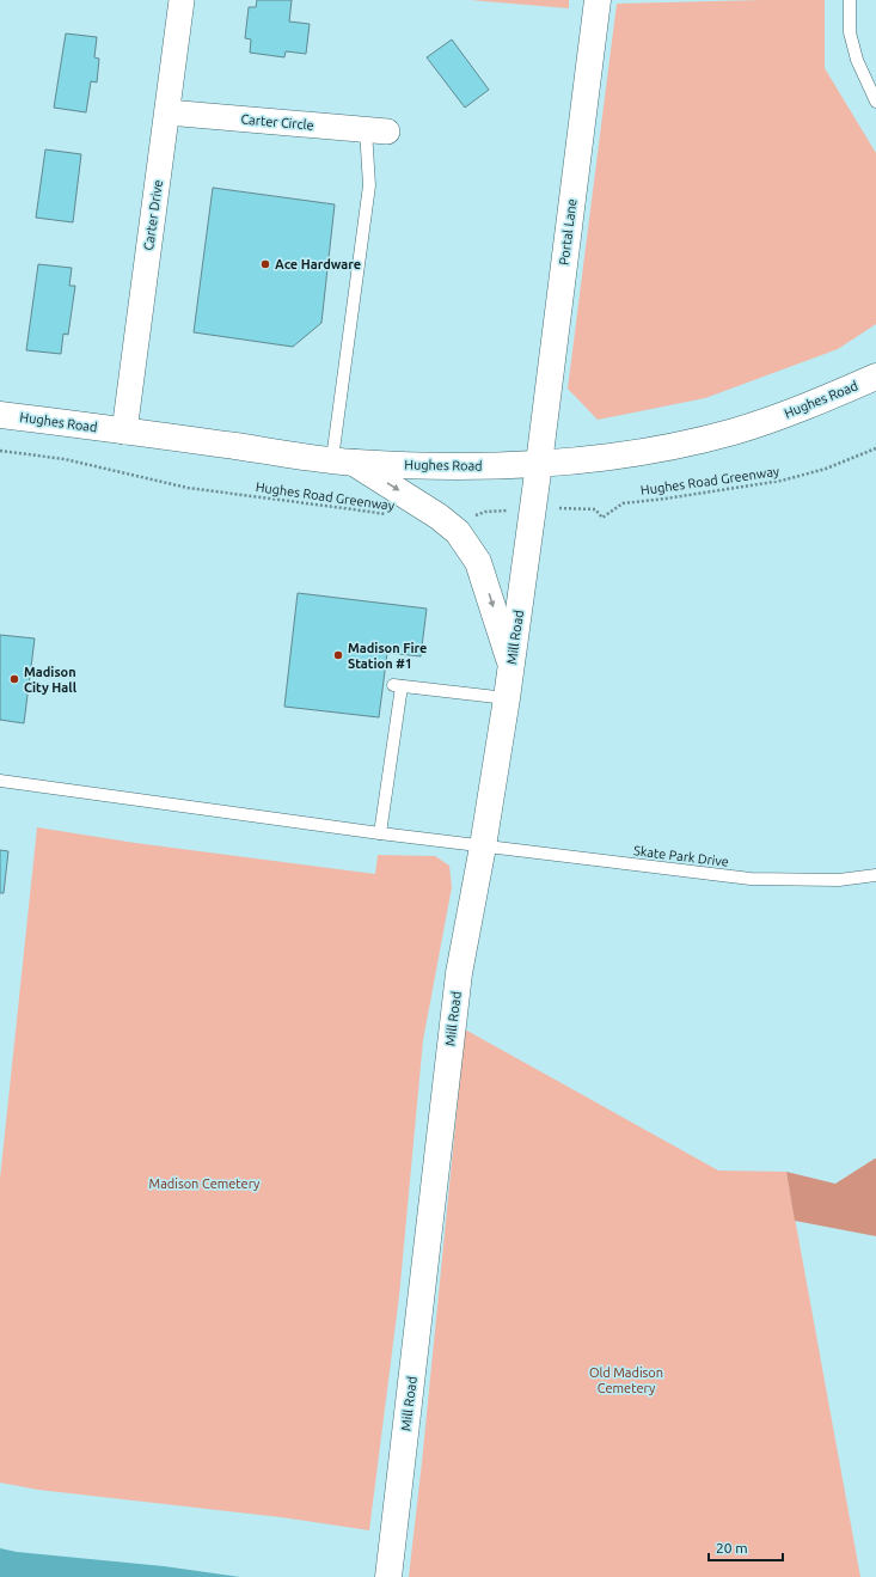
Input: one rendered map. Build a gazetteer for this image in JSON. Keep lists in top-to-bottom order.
{
  "streets": {
    "street": [
      "Carter Circle",
      "Carter Drive",
      "Portal Lane",
      "Hughes Road",
      "Mill Road"
    ],
    "lane": ["Skate Park Drive"],
    "path": ["Hughes Road Greenway"]
  },
  "crossings": [
    ["Carter Circle", "Carter Drive"],
    ["Carter Drive", "Hughes Road"],
    ["Portal Lane", "Hughes Road"],
    ["Portal Lane", "Mill Road"],
    ["Hughes Road", "Mill Road"],
    ["Hughes Road Greenway", "Mill Road"],
    ["Mill Road", "Skate Park Drive"]
  ],
  "parks": ["Madison Cemetery", "Old Madison Cemetery"],
  "places": ["Ace Hardware", "Madison Fire Station #1", "Madison City Hall"],
  "scale_bar": "20 m"
}
